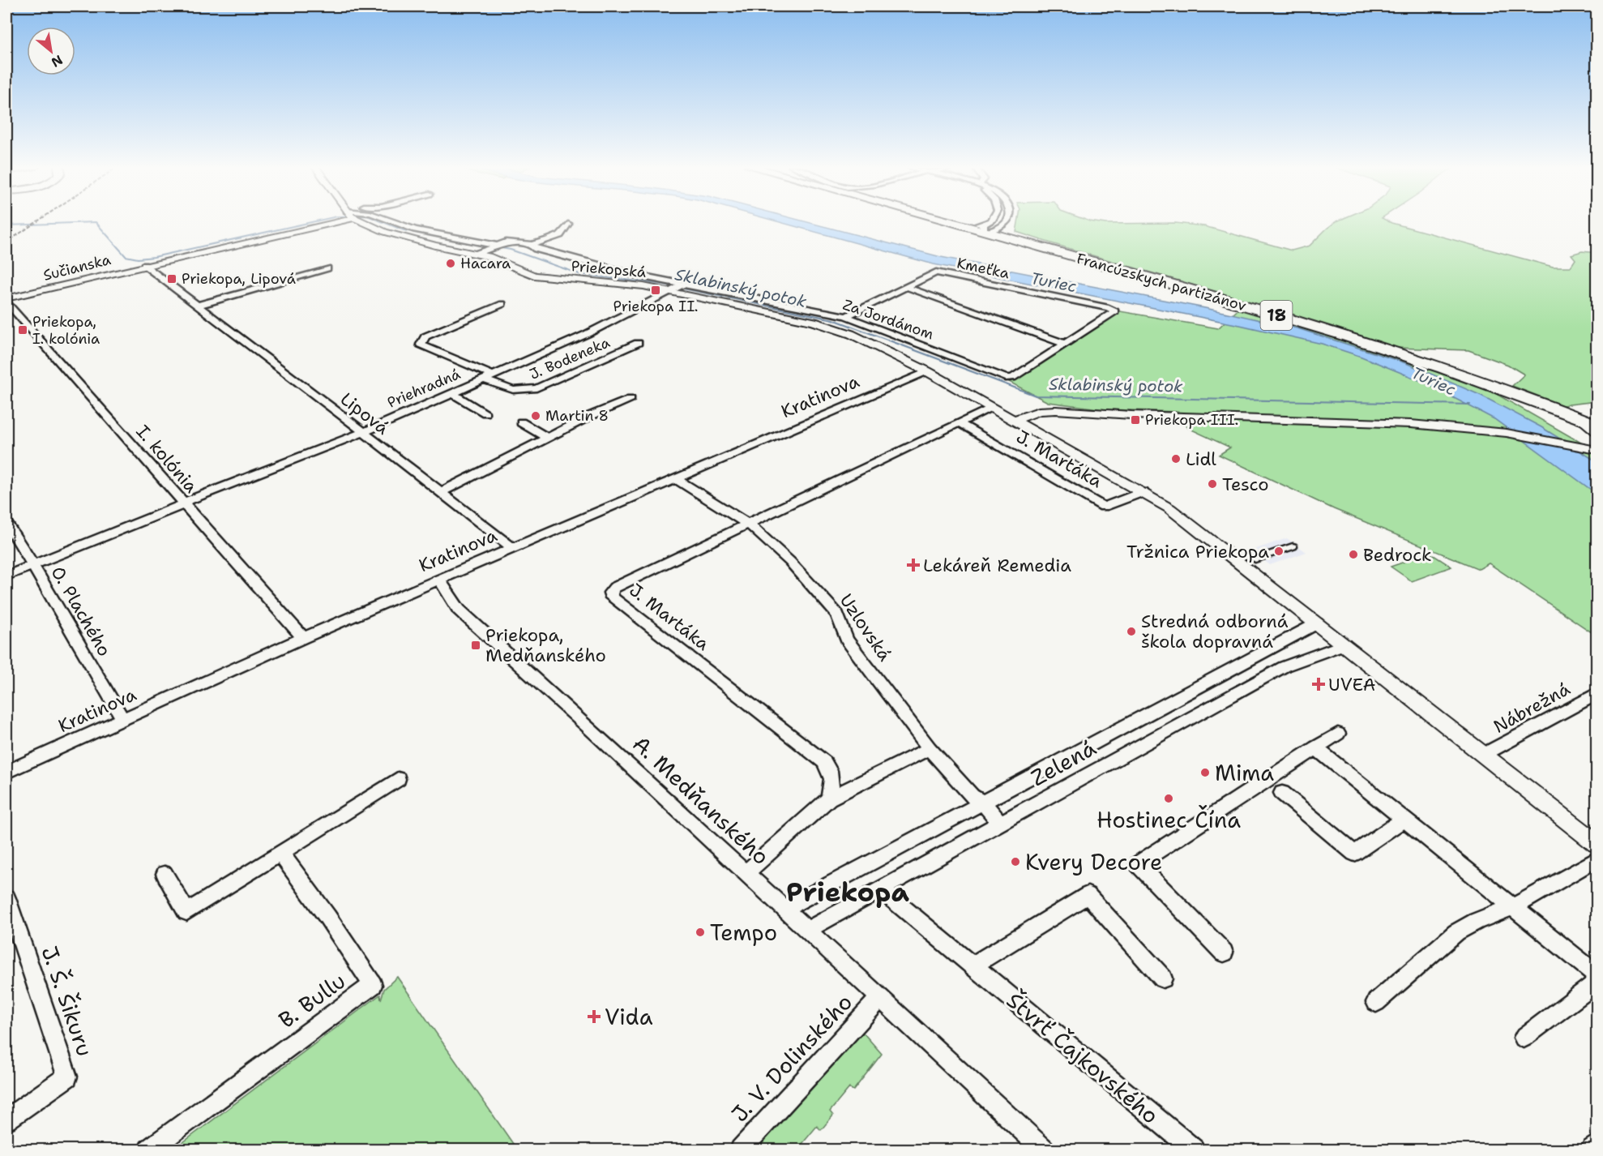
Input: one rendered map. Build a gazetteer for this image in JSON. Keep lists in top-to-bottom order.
{
  "streets": {
    "main road": ["Francúzskych partizánov", "18"],
    "street": [
      "Sučianska",
      "Kmeťka",
      "Priekopská",
      "Za Jordánom",
      "J. Bodeneka",
      "Priehradná",
      "Kratinova",
      "Lipová",
      "I. kolónia",
      "J. Martáka",
      "O. Plachého",
      "Uzlovská",
      "Nábrežná",
      "Zelená",
      "A. Medňanského",
      "B. Bullu",
      "J. Š. Šikuru",
      "J. V. Dolinského",
      "Štvrť Čajkovského"
    ]
  },
  "crossings": [
    ["Sučianska", "Lipová"],
    ["Sučianska", "I. kolónia"],
    ["Kmeťka", "Za Jordánom"],
    ["Priekopská", "Za Jordánom"],
    ["Priekopská", "Priehradná"],
    ["Priekopská", "Kratinova"],
    ["Priekopská", "J. Martáka"],
    ["Priekopská", "Nábrežná"],
    ["Priekopská", "Zelená"],
    ["Za Jordánom", "Priehradná"],
    ["J. Bodeneka", "Priehradná"],
    ["Priehradná", "Lipová"],
    ["Priehradná", "I. kolónia"],
    ["Priehradná", "O. Plachého"],
    ["Kratinova", "Lipová"],
    ["Kratinova", "I. kolónia"],
    ["Kratinova", "O. Plachého"],
    ["Kratinova", "Uzlovská"],
    ["Kratinova", "A. Medňanského"],
    ["J. Martáka", "Uzlovská"],
    ["Uzlovská", "Zelená"],
    ["Zelená", "A. Medňanského"],
    ["Zelená", "Štvrť Čajkovského"],
    ["A. Medňanského", "J. V. Dolinského"]
  ],
  "districts": ["Priekopa"],
  "water": ["Turiec", "Sklabinský potok"],
  "places": {
    "other": [
      "Hacara",
      "Martin 8",
      "Lidl",
      "Tesco",
      "Tržnica Priekopa",
      "Bedrock",
      "Stredná odborná škola dopravná",
      "Mima",
      "Hostinec Čína",
      "Kvery Decore",
      "Tempo"
    ],
    "transit": [
      "Priekopa, Lipová",
      "Priekopa II.",
      "Priekopa, I. kolónia",
      "Priekopa III.",
      "Priekopa, Medňanského"
    ],
    "health": ["Lekáreň Remedia", "UVEA", "Vida"]
  },
  "north": "bottom right"
}
